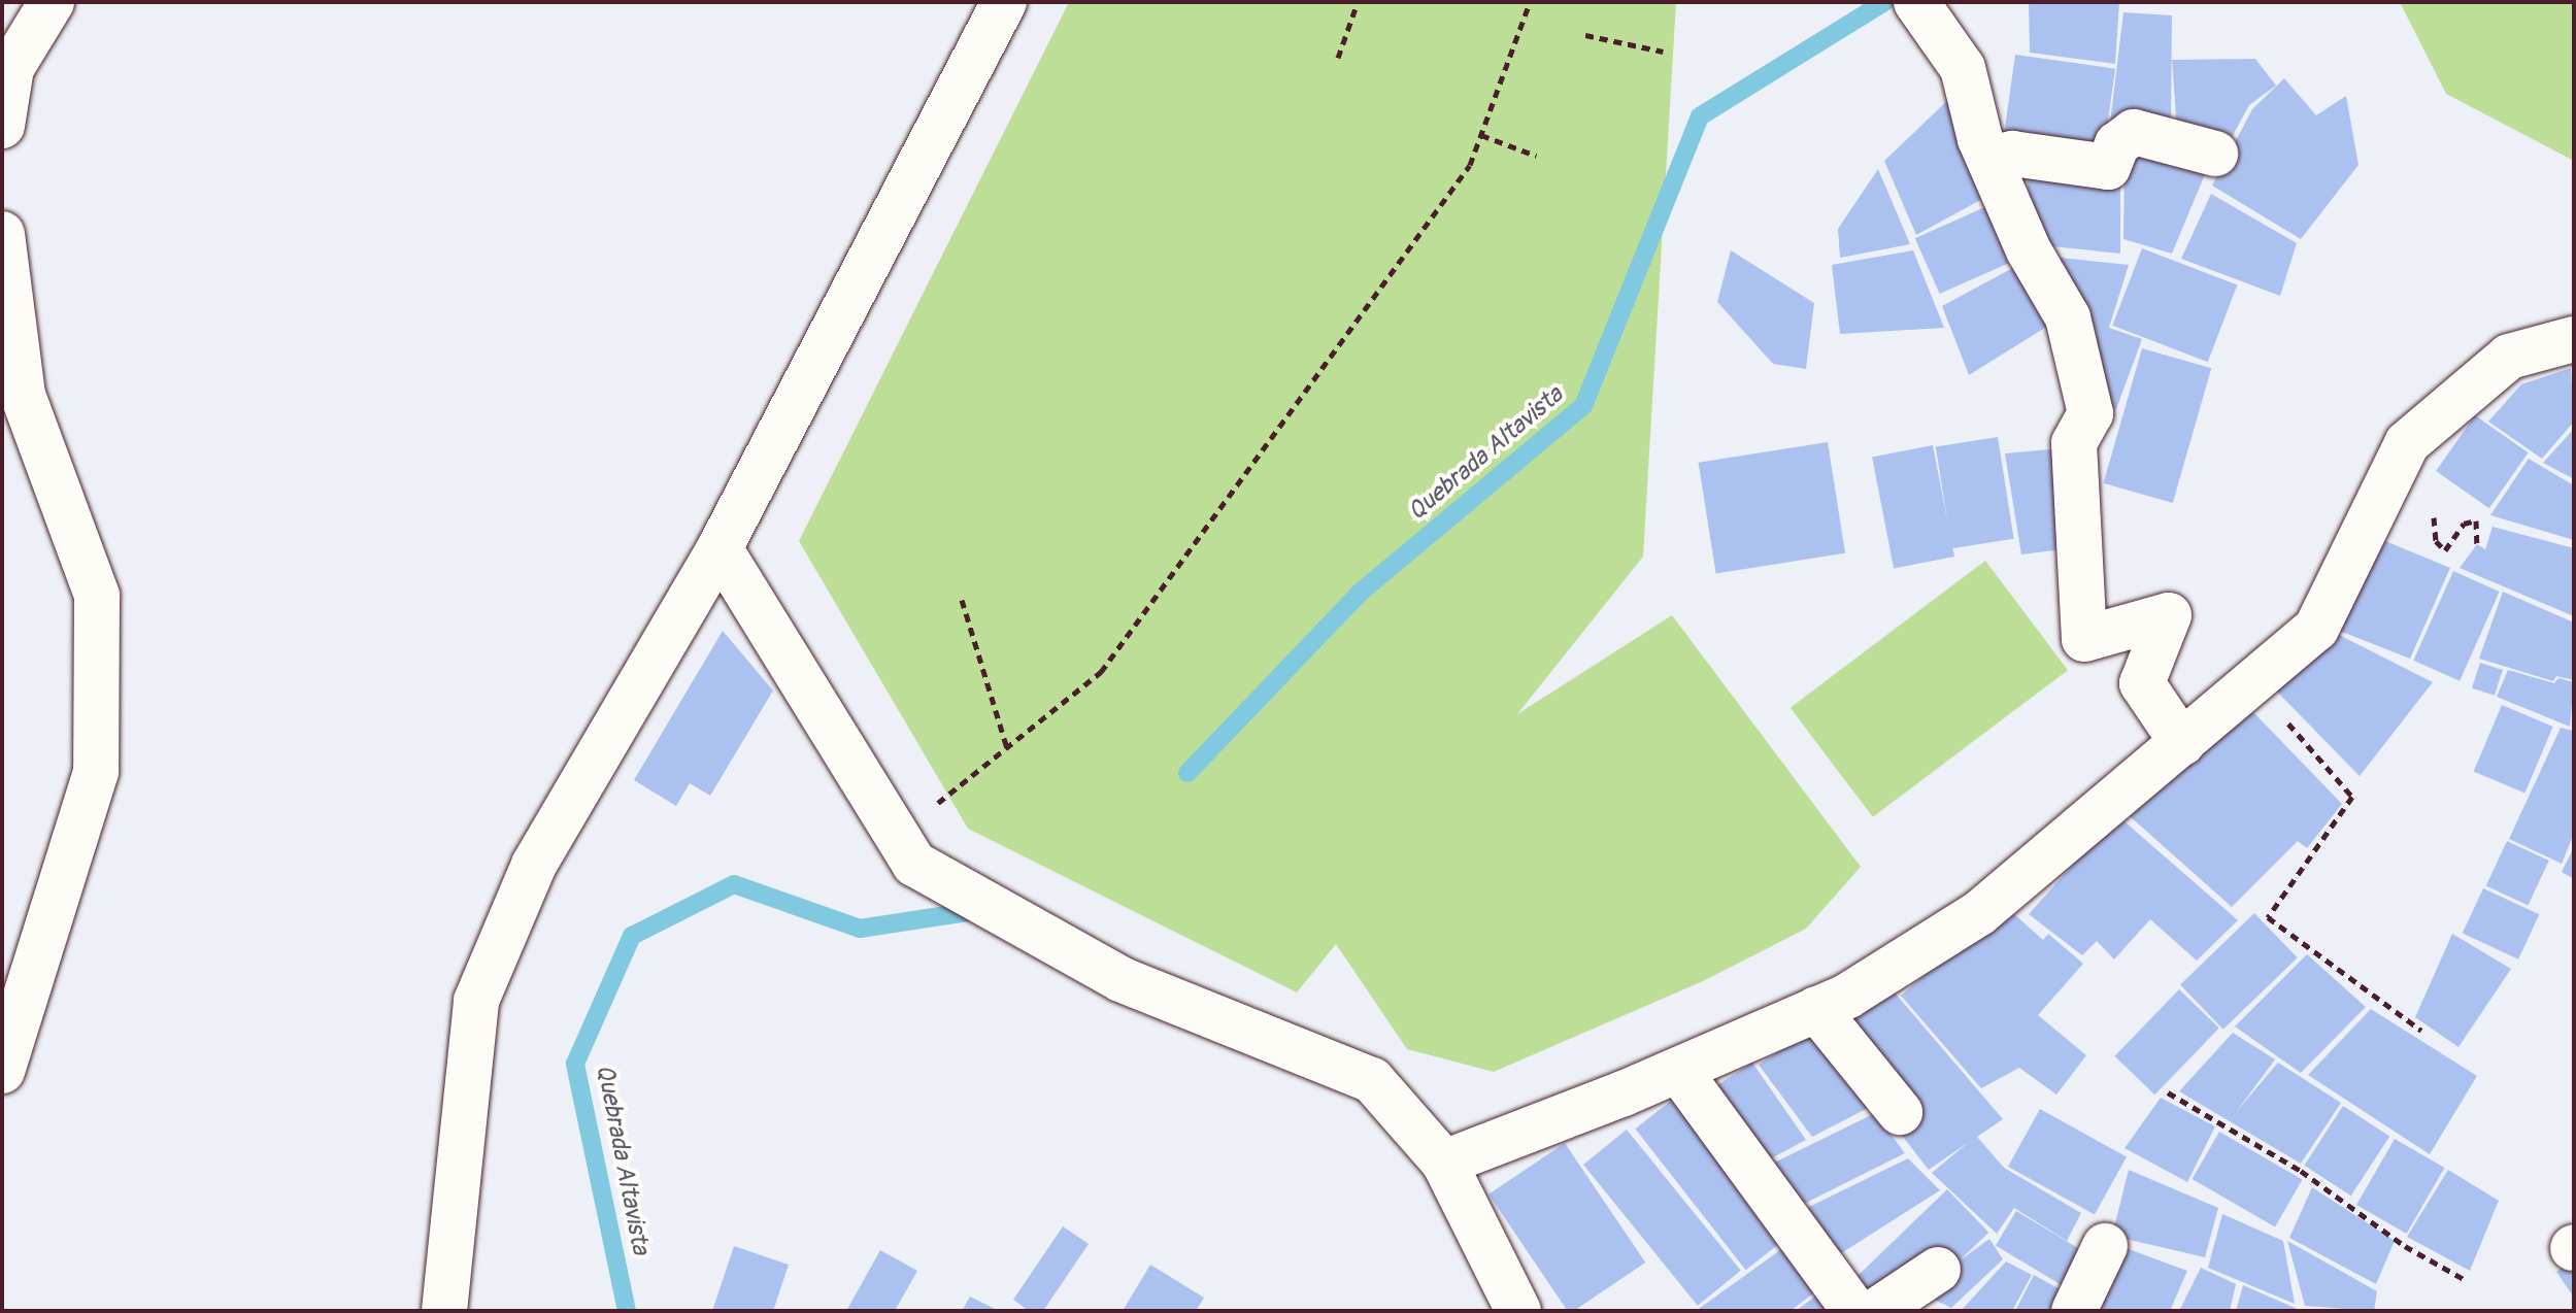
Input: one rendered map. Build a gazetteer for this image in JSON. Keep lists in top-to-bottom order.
{
  "water": ["Quebrada Altavista"]
}
